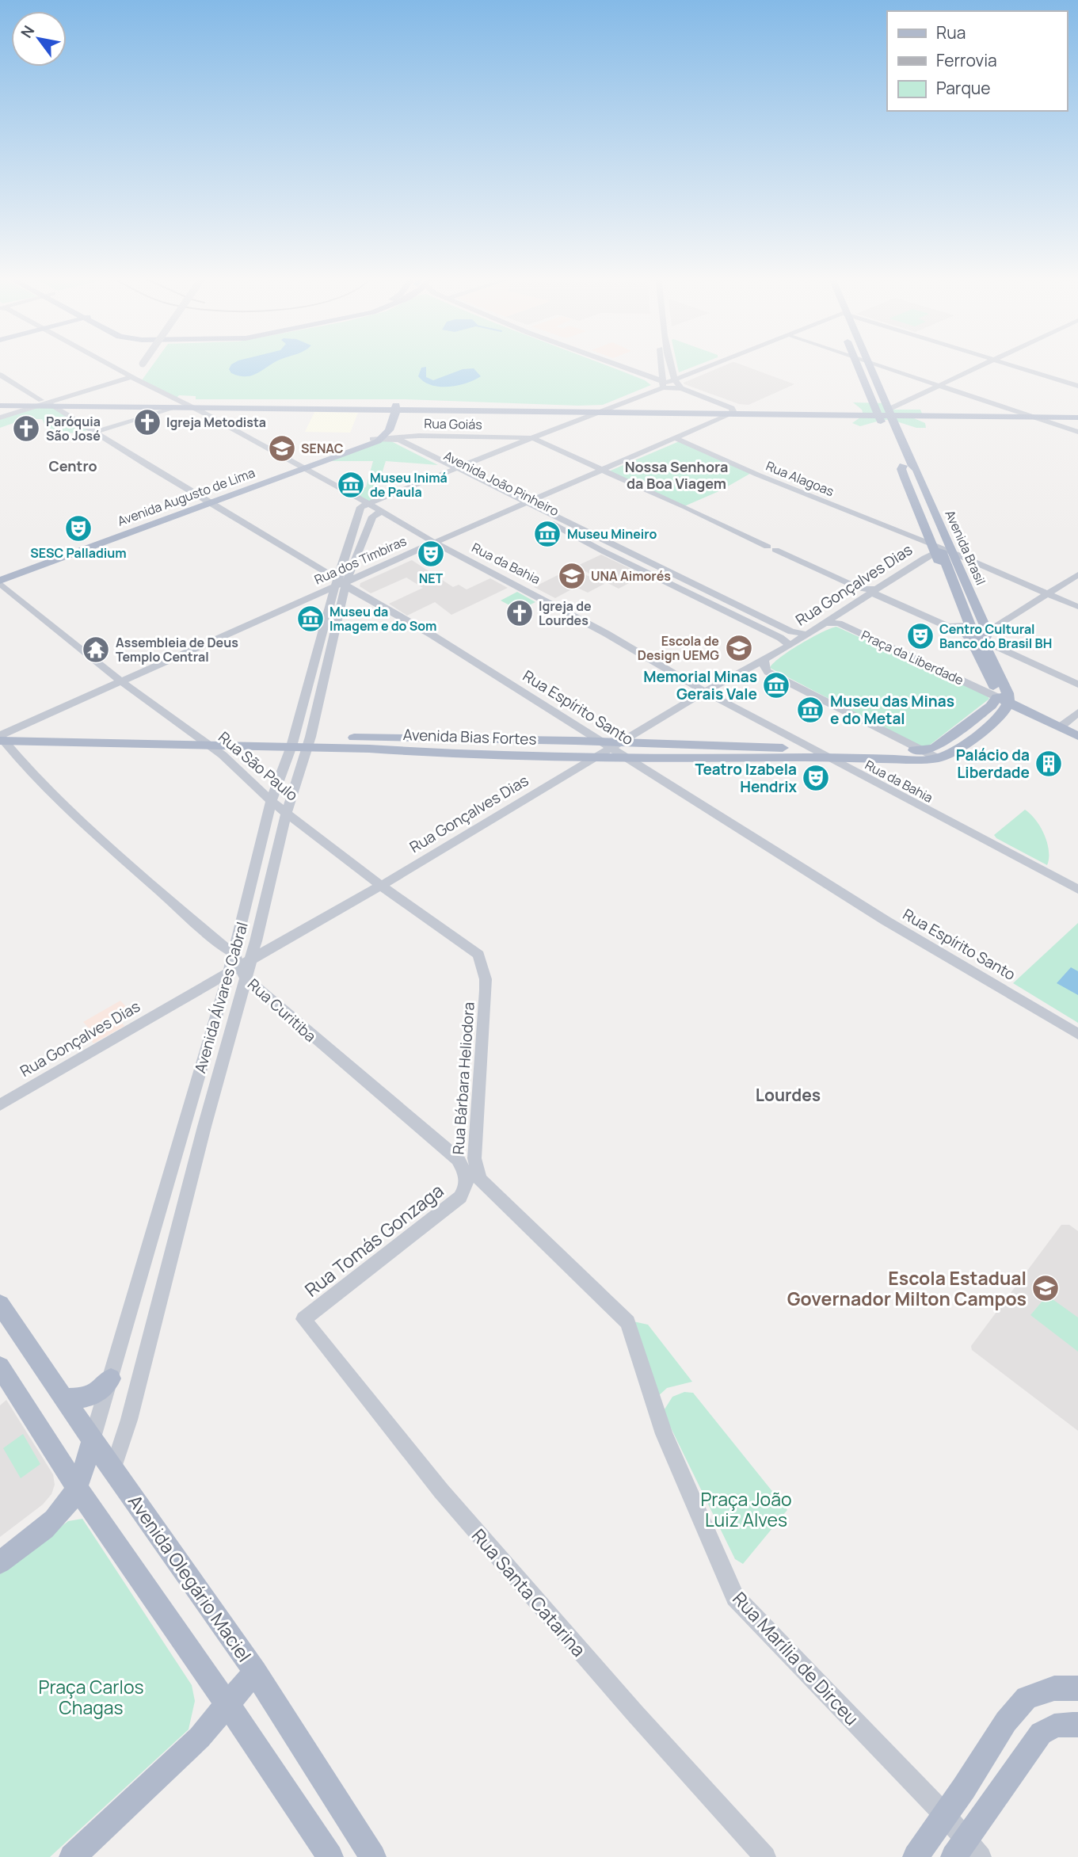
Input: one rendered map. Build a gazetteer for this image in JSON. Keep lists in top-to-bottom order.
{
  "streets": {
    "main road": [
      "Avenida Augusto de Lima",
      "Avenida Brasil",
      "Avenida Bias Fortes",
      "Avenida Álvares Cabral",
      "Avenida Olegário Maciel"
    ],
    "street": [
      "Rua Goiás",
      "Rua Alagoas",
      "Avenida João Pinheiro",
      "Rua dos Timbiras",
      "Rua da Bahia",
      "Rua Gonçalves Dias",
      "Praça da Liberdade",
      "Rua Espírito Santo",
      "Rua São Paulo",
      "Rua Curitiba",
      "Rua Bárbara Heliodora",
      "Rua Tomás Gonzaga",
      "Rua Santa Catarina",
      "Rua Marília de Dirceu"
    ]
  },
  "crossings": [
    ["Rua Goiás", "Avenida João Pinheiro"],
    ["Rua Goiás", "Avenida Augusto de Lima"],
    ["Rua Alagoas", "Avenida Brasil"],
    ["Rua Alagoas", "Rua dos Timbiras"],
    ["Rua Alagoas", "Rua Gonçalves Dias"],
    ["Avenida João Pinheiro", "Avenida Augusto de Lima"],
    ["Avenida João Pinheiro", "Rua dos Timbiras"],
    ["Avenida João Pinheiro", "Rua Gonçalves Dias"],
    ["Avenida Augusto de Lima", "Rua da Bahia"],
    ["Avenida Augusto de Lima", "Rua Espírito Santo"],
    ["Avenida Augusto de Lima", "Rua São Paulo"],
    ["Avenida Brasil", "Rua Gonçalves Dias"],
    ["Avenida Brasil", "Praça da Liberdade"],
    ["Rua dos Timbiras", "Rua da Bahia"],
    ["Rua dos Timbiras", "Rua Espírito Santo"],
    ["Rua dos Timbiras", "Avenida Bias Fortes"],
    ["Rua dos Timbiras", "Rua São Paulo"],
    ["Rua dos Timbiras", "Avenida Álvares Cabral"],
    ["Rua da Bahia", "Rua Gonçalves Dias"],
    ["Rua da Bahia", "Avenida Bias Fortes"],
    ["Rua da Bahia", "Avenida Álvares Cabral"],
    ["Rua Gonçalves Dias", "Praça da Liberdade"],
    ["Rua Gonçalves Dias", "Rua Espírito Santo"],
    ["Rua Gonçalves Dias", "Avenida Bias Fortes"],
    ["Rua Gonçalves Dias", "Rua São Paulo"],
    ["Rua Gonçalves Dias", "Avenida Álvares Cabral"],
    ["Rua Gonçalves Dias", "Rua Curitiba"],
    ["Rua Espírito Santo", "Avenida Bias Fortes"],
    ["Rua Espírito Santo", "Avenida Álvares Cabral"],
    ["Avenida Bias Fortes", "Rua São Paulo"],
    ["Avenida Bias Fortes", "Avenida Álvares Cabral"],
    ["Rua São Paulo", "Avenida Álvares Cabral"],
    ["Rua São Paulo", "Rua Bárbara Heliodora"],
    ["Avenida Álvares Cabral", "Rua Curitiba"],
    ["Avenida Álvares Cabral", "Avenida Olegário Maciel"],
    ["Rua Curitiba", "Rua Tomás Gonzaga"],
    ["Rua Bárbara Heliodora", "Rua Marília de Dirceu"],
    ["Rua Tomás Gonzaga", "Rua Santa Catarina"]
  ],
  "districts": ["Centro", "Nossa Senhora da Boa Viagem", "Lourdes"],
  "parks": ["Praça João Luiz Alves", "Praça Carlos Chagas"],
  "places": {
    "church": ["Igreja Metodista", "Paróquia São José", "Igreja de Lourdes"],
    "school or university": [
      "SENAC",
      "UNA Aimorés",
      "Escola de Design UEMG",
      "Escola Estadual Governador Milton Campos"
    ],
    "museum": [
      "Museu Inimá de Paula",
      "Museu Mineiro",
      "Museu da Imagem e do Som",
      "Memorial Minas Gerais Vale",
      "Museu das Minas e do Metal"
    ],
    "theatre": [
      "SESC Palladium",
      "NET",
      "Centro Cultural Banco do Brasil BH",
      "Teatro Izabela Hendrix"
    ],
    "temple": ["Assembleia de Deus Templo Central"],
    "building": ["Palácio da Liberdade"]
  },
  "legend": ["Rua", "Ferrovia", "Parque"],
  "north": "top left"
}
